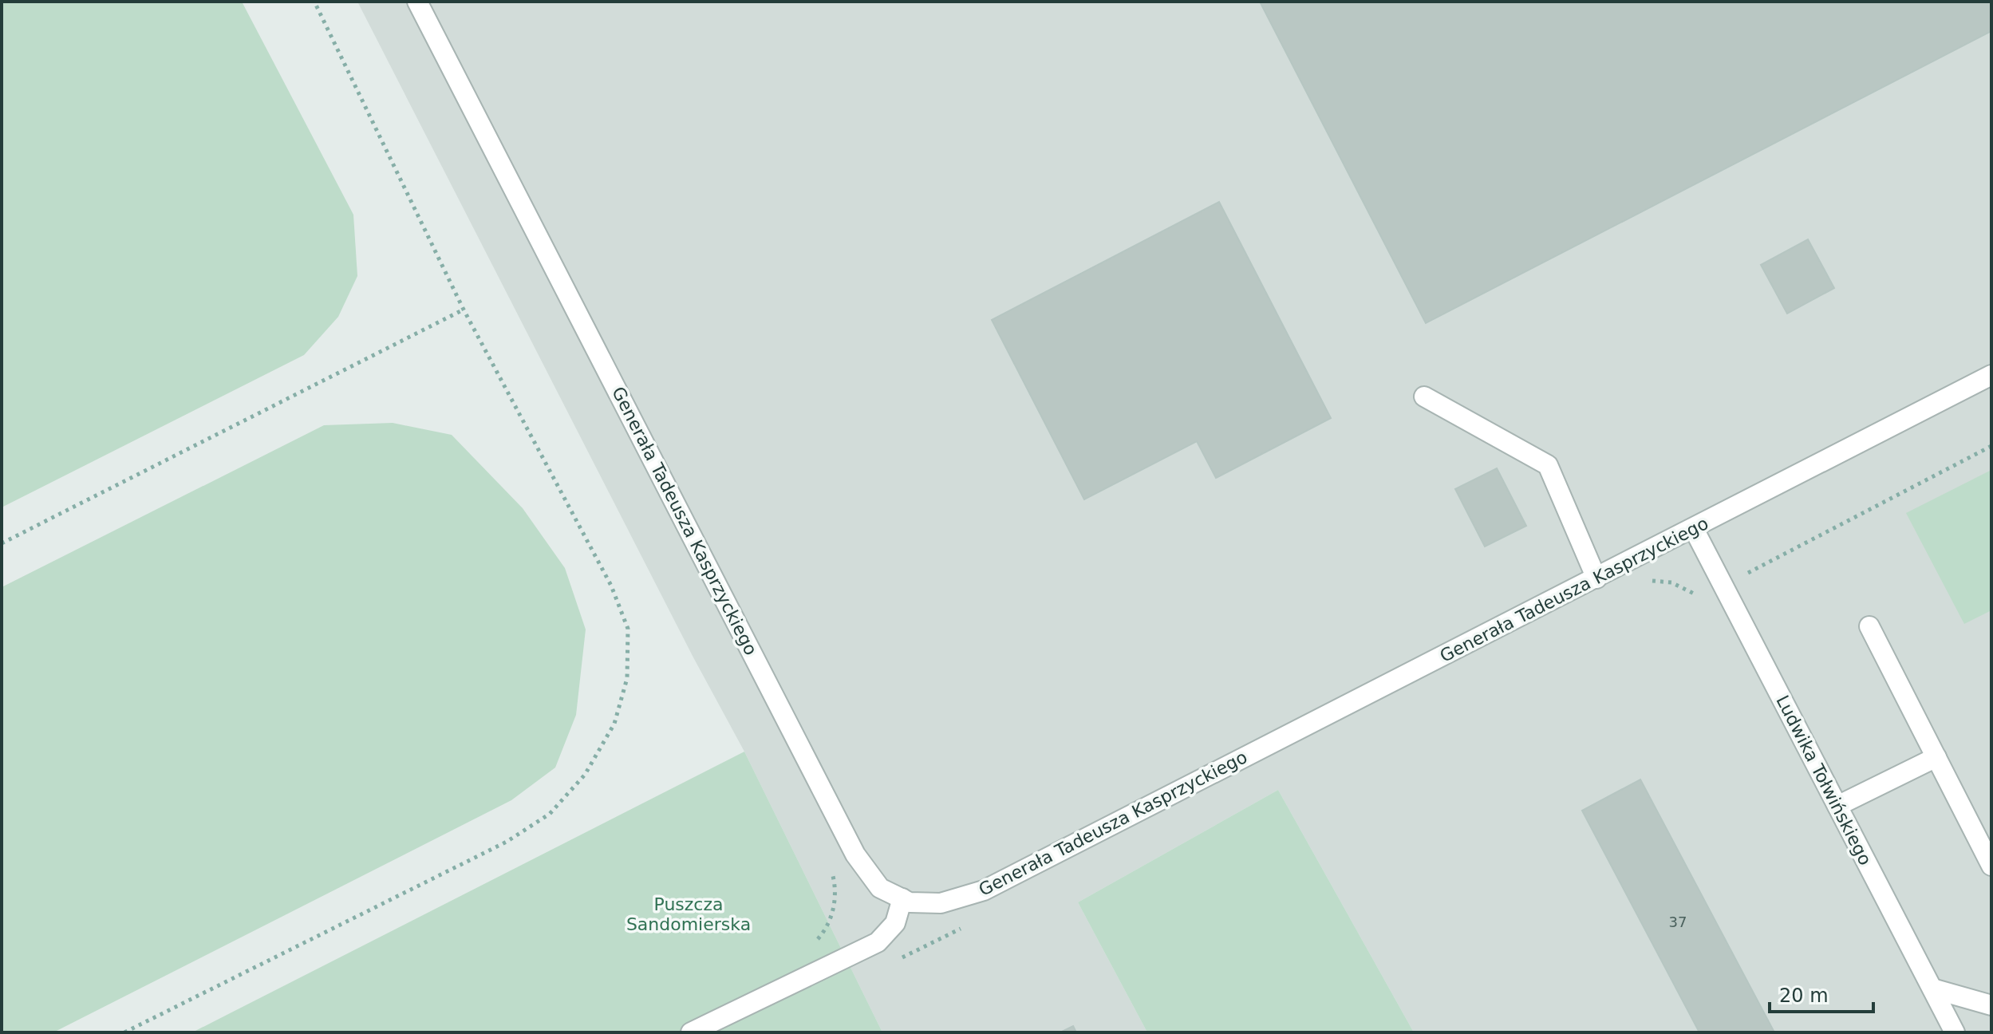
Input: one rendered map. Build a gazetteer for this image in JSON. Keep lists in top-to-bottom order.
{
  "streets": {
    "street": ["Generała Tadeusza Kasprzyckiego", "Ludwika Tołwińskiego"]
  },
  "crossings": [
    ["Generała Tadeusza Kasprzyckiego", "Ludwika Tołwińskiego"]
  ],
  "parks": ["Puszcza Sandomierska"],
  "house_numbers": ["37"],
  "scale_bar": "20 m"
}
